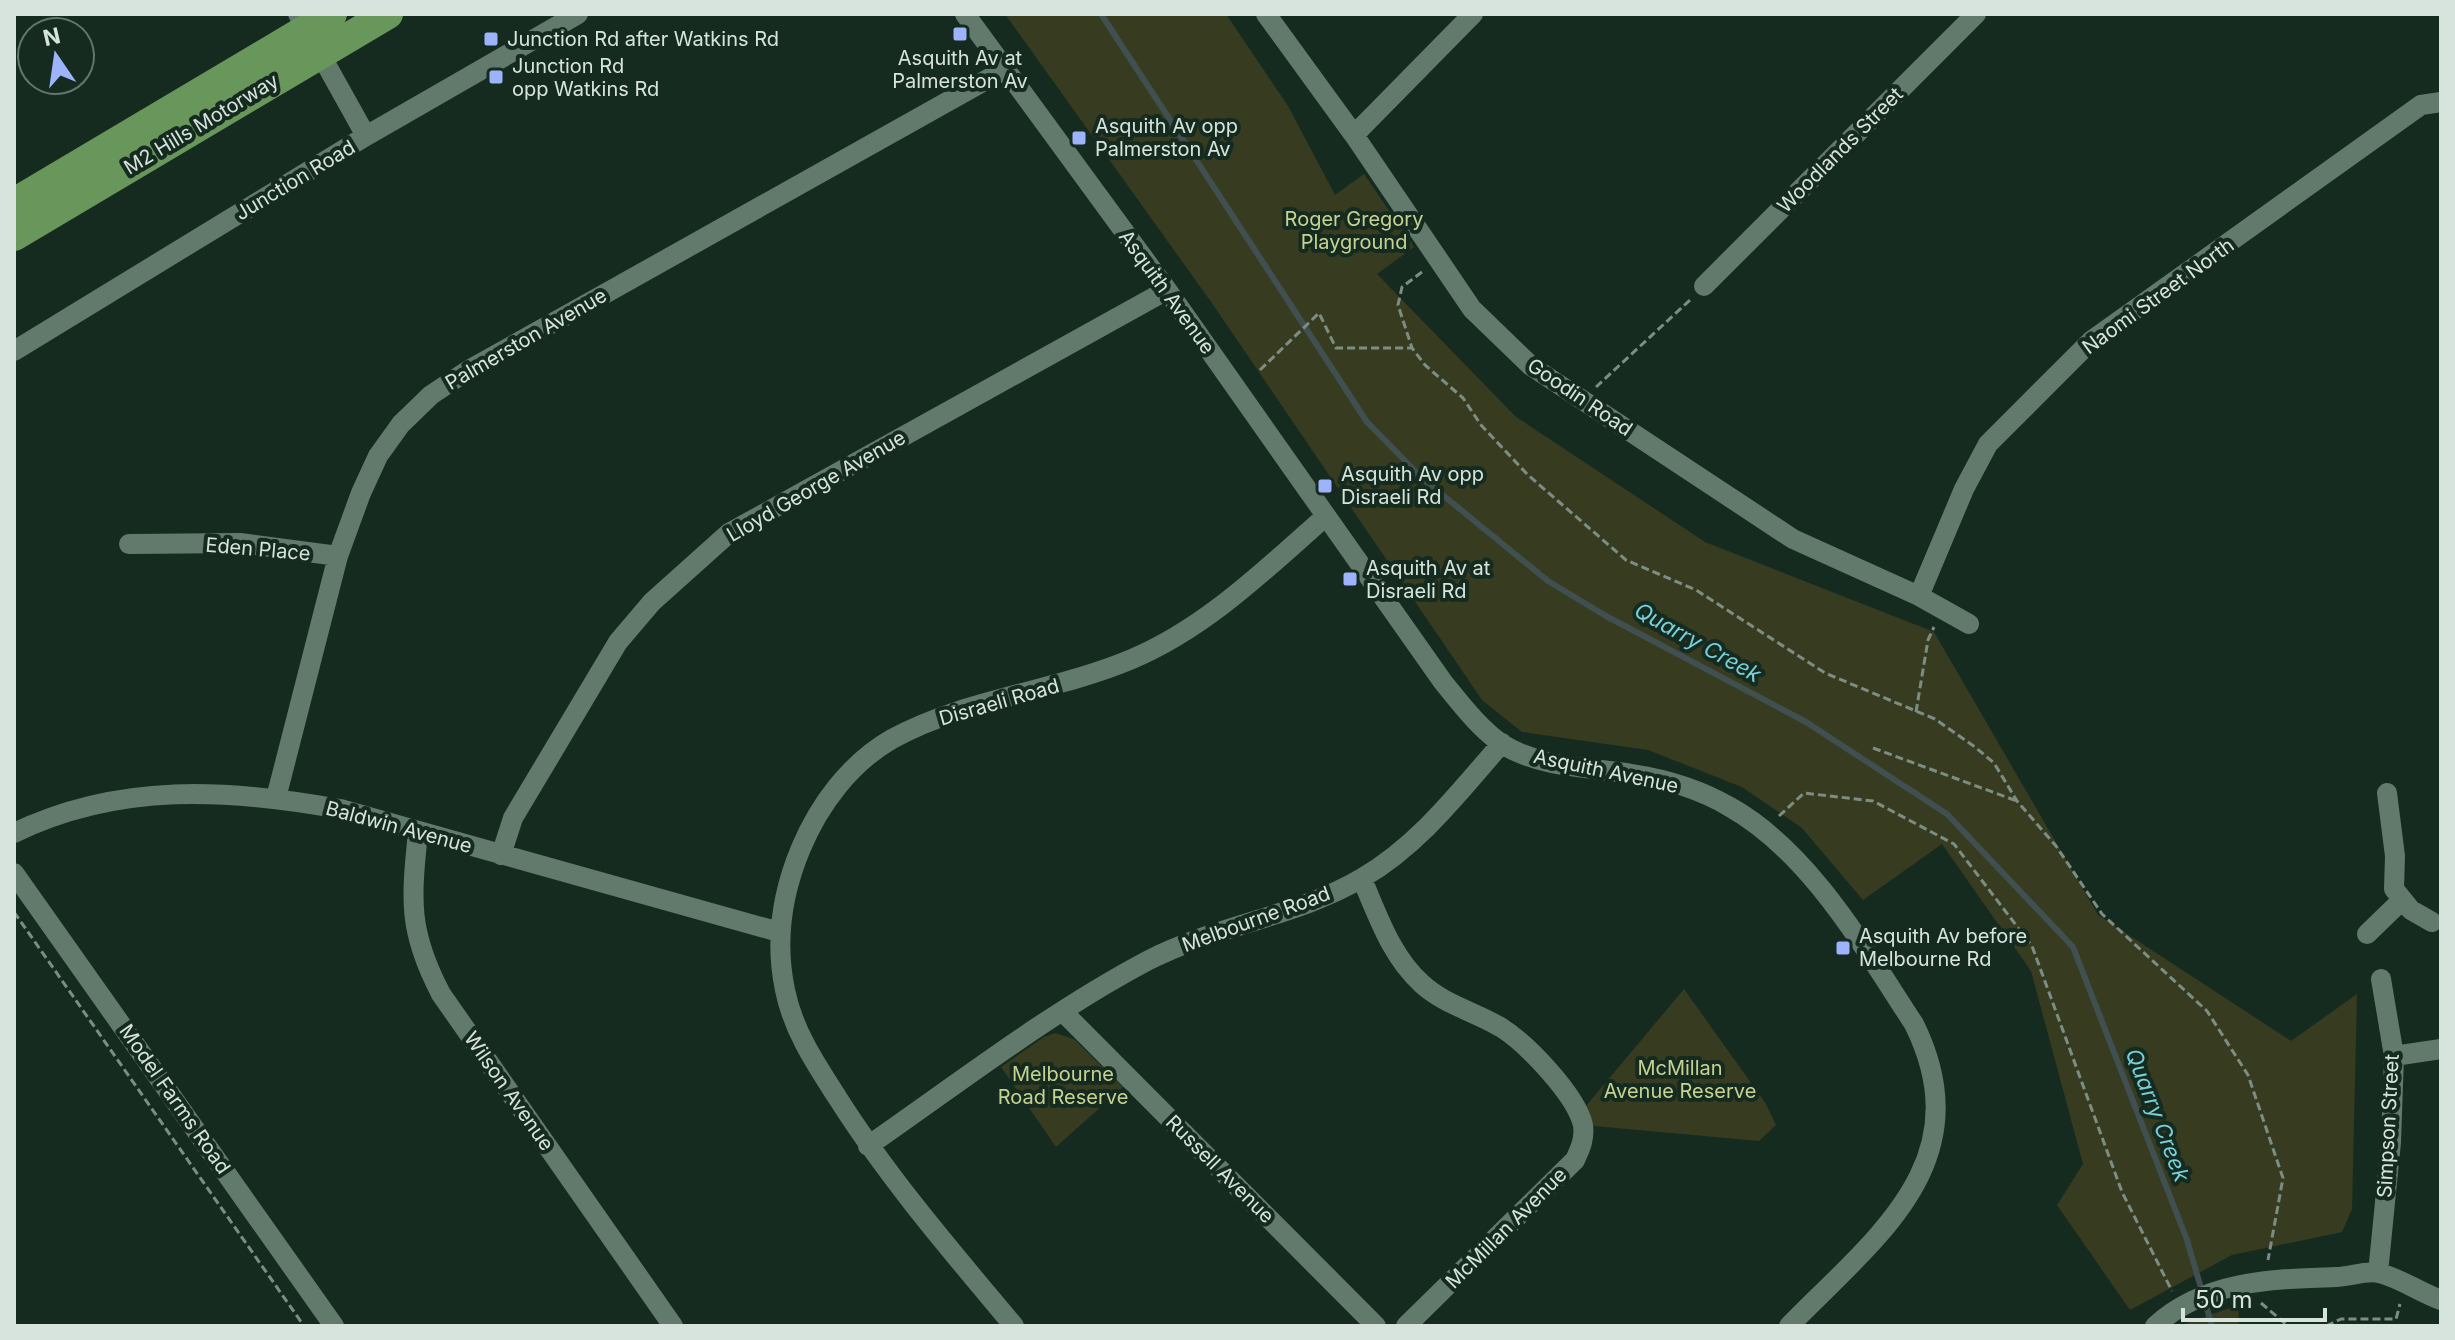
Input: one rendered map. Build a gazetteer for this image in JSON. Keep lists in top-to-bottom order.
{
  "streets": {
    "highway": ["M2 Hills Motorway"],
    "street": [
      "Woodlands Street",
      "Junction Road",
      "Asquith Avenue",
      "Naomi Street North",
      "Palmerston Avenue",
      "Goodin Road",
      "Lloyd George Avenue",
      "Eden Place",
      "Disraeli Road",
      "Baldwin Avenue",
      "Melbourne Road",
      "Wilson Avenue",
      "Model Farms Road",
      "Simpson Street",
      "Russell Avenue",
      "McMillan Avenue"
    ]
  },
  "crossings": [
    ["Asquith Avenue", "Palmerston Avenue"],
    ["Asquith Avenue", "Lloyd George Avenue"],
    ["Asquith Avenue", "Disraeli Road"],
    ["Asquith Avenue", "Melbourne Road"],
    ["Naomi Street North", "Goodin Road"],
    ["Palmerston Avenue", "Eden Place"],
    ["Palmerston Avenue", "Baldwin Avenue"],
    ["Lloyd George Avenue", "Baldwin Avenue"],
    ["Disraeli Road", "Baldwin Avenue"],
    ["Disraeli Road", "Melbourne Road"],
    ["Baldwin Avenue", "Wilson Avenue"],
    ["Melbourne Road", "Russell Avenue"],
    ["Melbourne Road", "McMillan Avenue"]
  ],
  "water": ["Quarry Creek"],
  "parks": ["Roger Gregory Playground", "McMillan Avenue Reserve", "Melbourne Road Reserve"],
  "places": {
    "transit": [
      "Asquith Av at Palmerston Av",
      "Junction Rd after Watkins Rd",
      "Junction Rd opp Watkins Rd",
      "Asquith Av opp Palmerston Av",
      "Asquith Av opp Disraeli Rd",
      "Asquith Av at Disraeli Rd",
      "Asquith Av before Melbourne Rd"
    ]
  },
  "scale_bar": "50 m",
  "north": "top"
}
